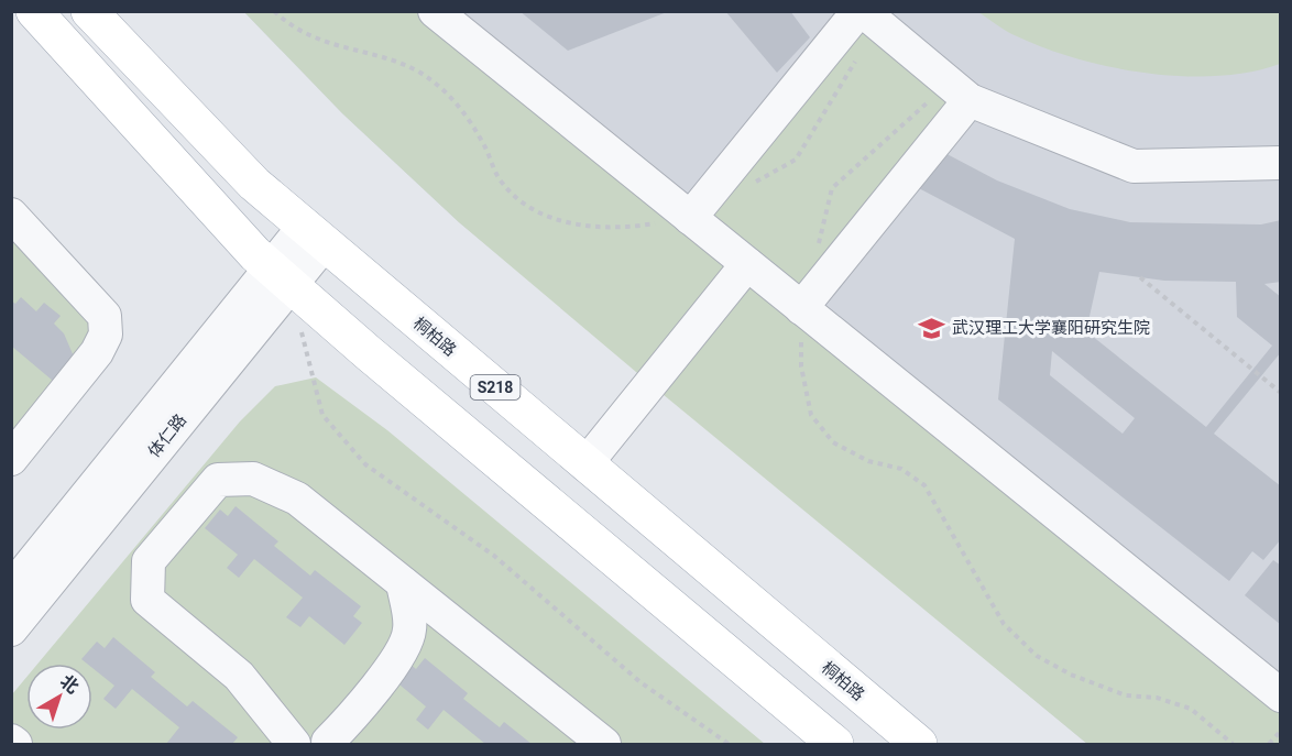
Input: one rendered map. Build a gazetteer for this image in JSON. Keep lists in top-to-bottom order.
{
  "streets": {
    "main road": ["桐柏路", "S218"],
    "street": ["体仁路"]
  },
  "crossings": [
    ["桐柏路", "体仁路"]
  ],
  "places": {
    "school or university": ["武汉理工大学襄阳研究生院"]
  },
  "north": "top right"
}
